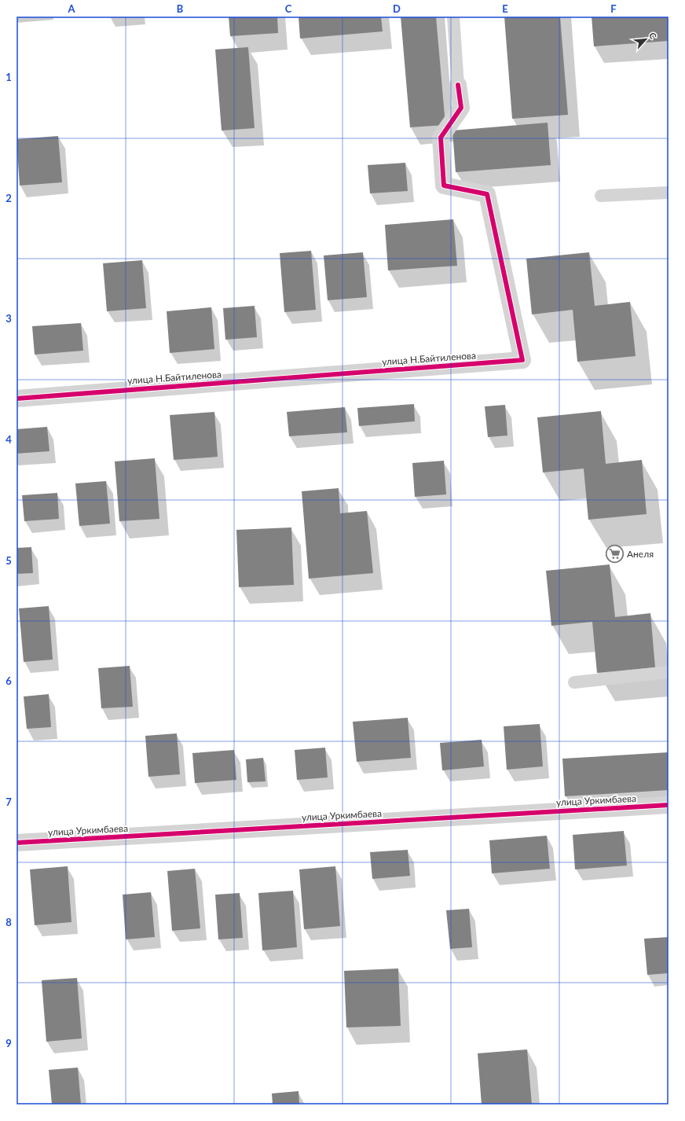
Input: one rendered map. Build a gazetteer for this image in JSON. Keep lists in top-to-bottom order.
{
  "streets": {
    "street": ["улица Н.Байтиленова", "улица Уркимбаева"]
  },
  "places": {
    "supermarket": ["Анеля"]
  },
  "north": "top right",
  "grid": {
    "columns": [
      "A",
      "B",
      "C",
      "D",
      "E",
      "F"
    ],
    "rows": [
      "1",
      "2",
      "3",
      "4",
      "5",
      "6",
      "7",
      "8",
      "9"
    ]
  }
}
